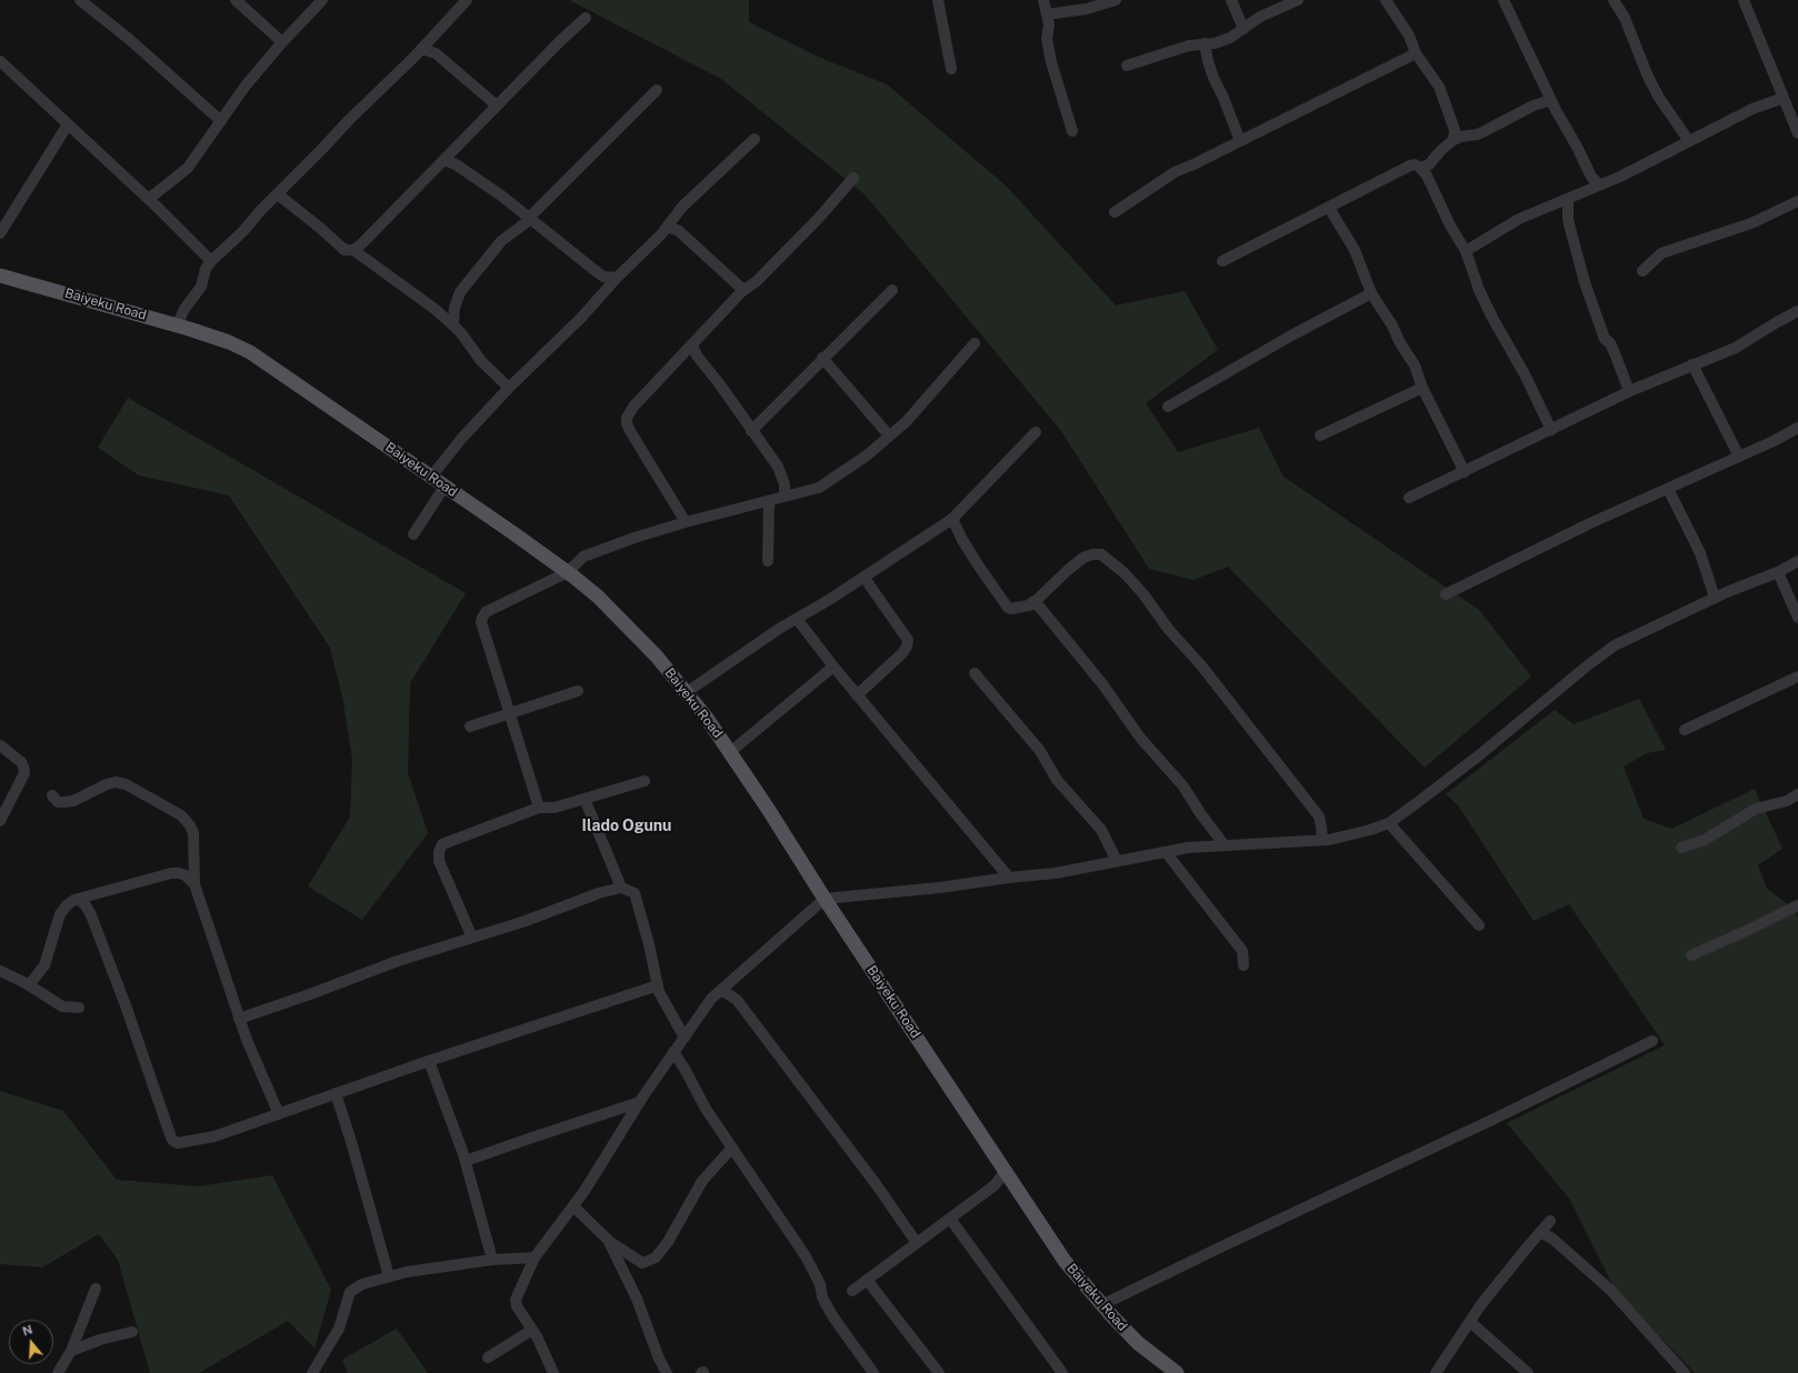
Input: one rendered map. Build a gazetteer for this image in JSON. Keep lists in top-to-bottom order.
{
  "streets": {
    "main road": ["Baiyeku Road"]
  },
  "districts": ["Ilado Ogunu"],
  "north": "top"
}
